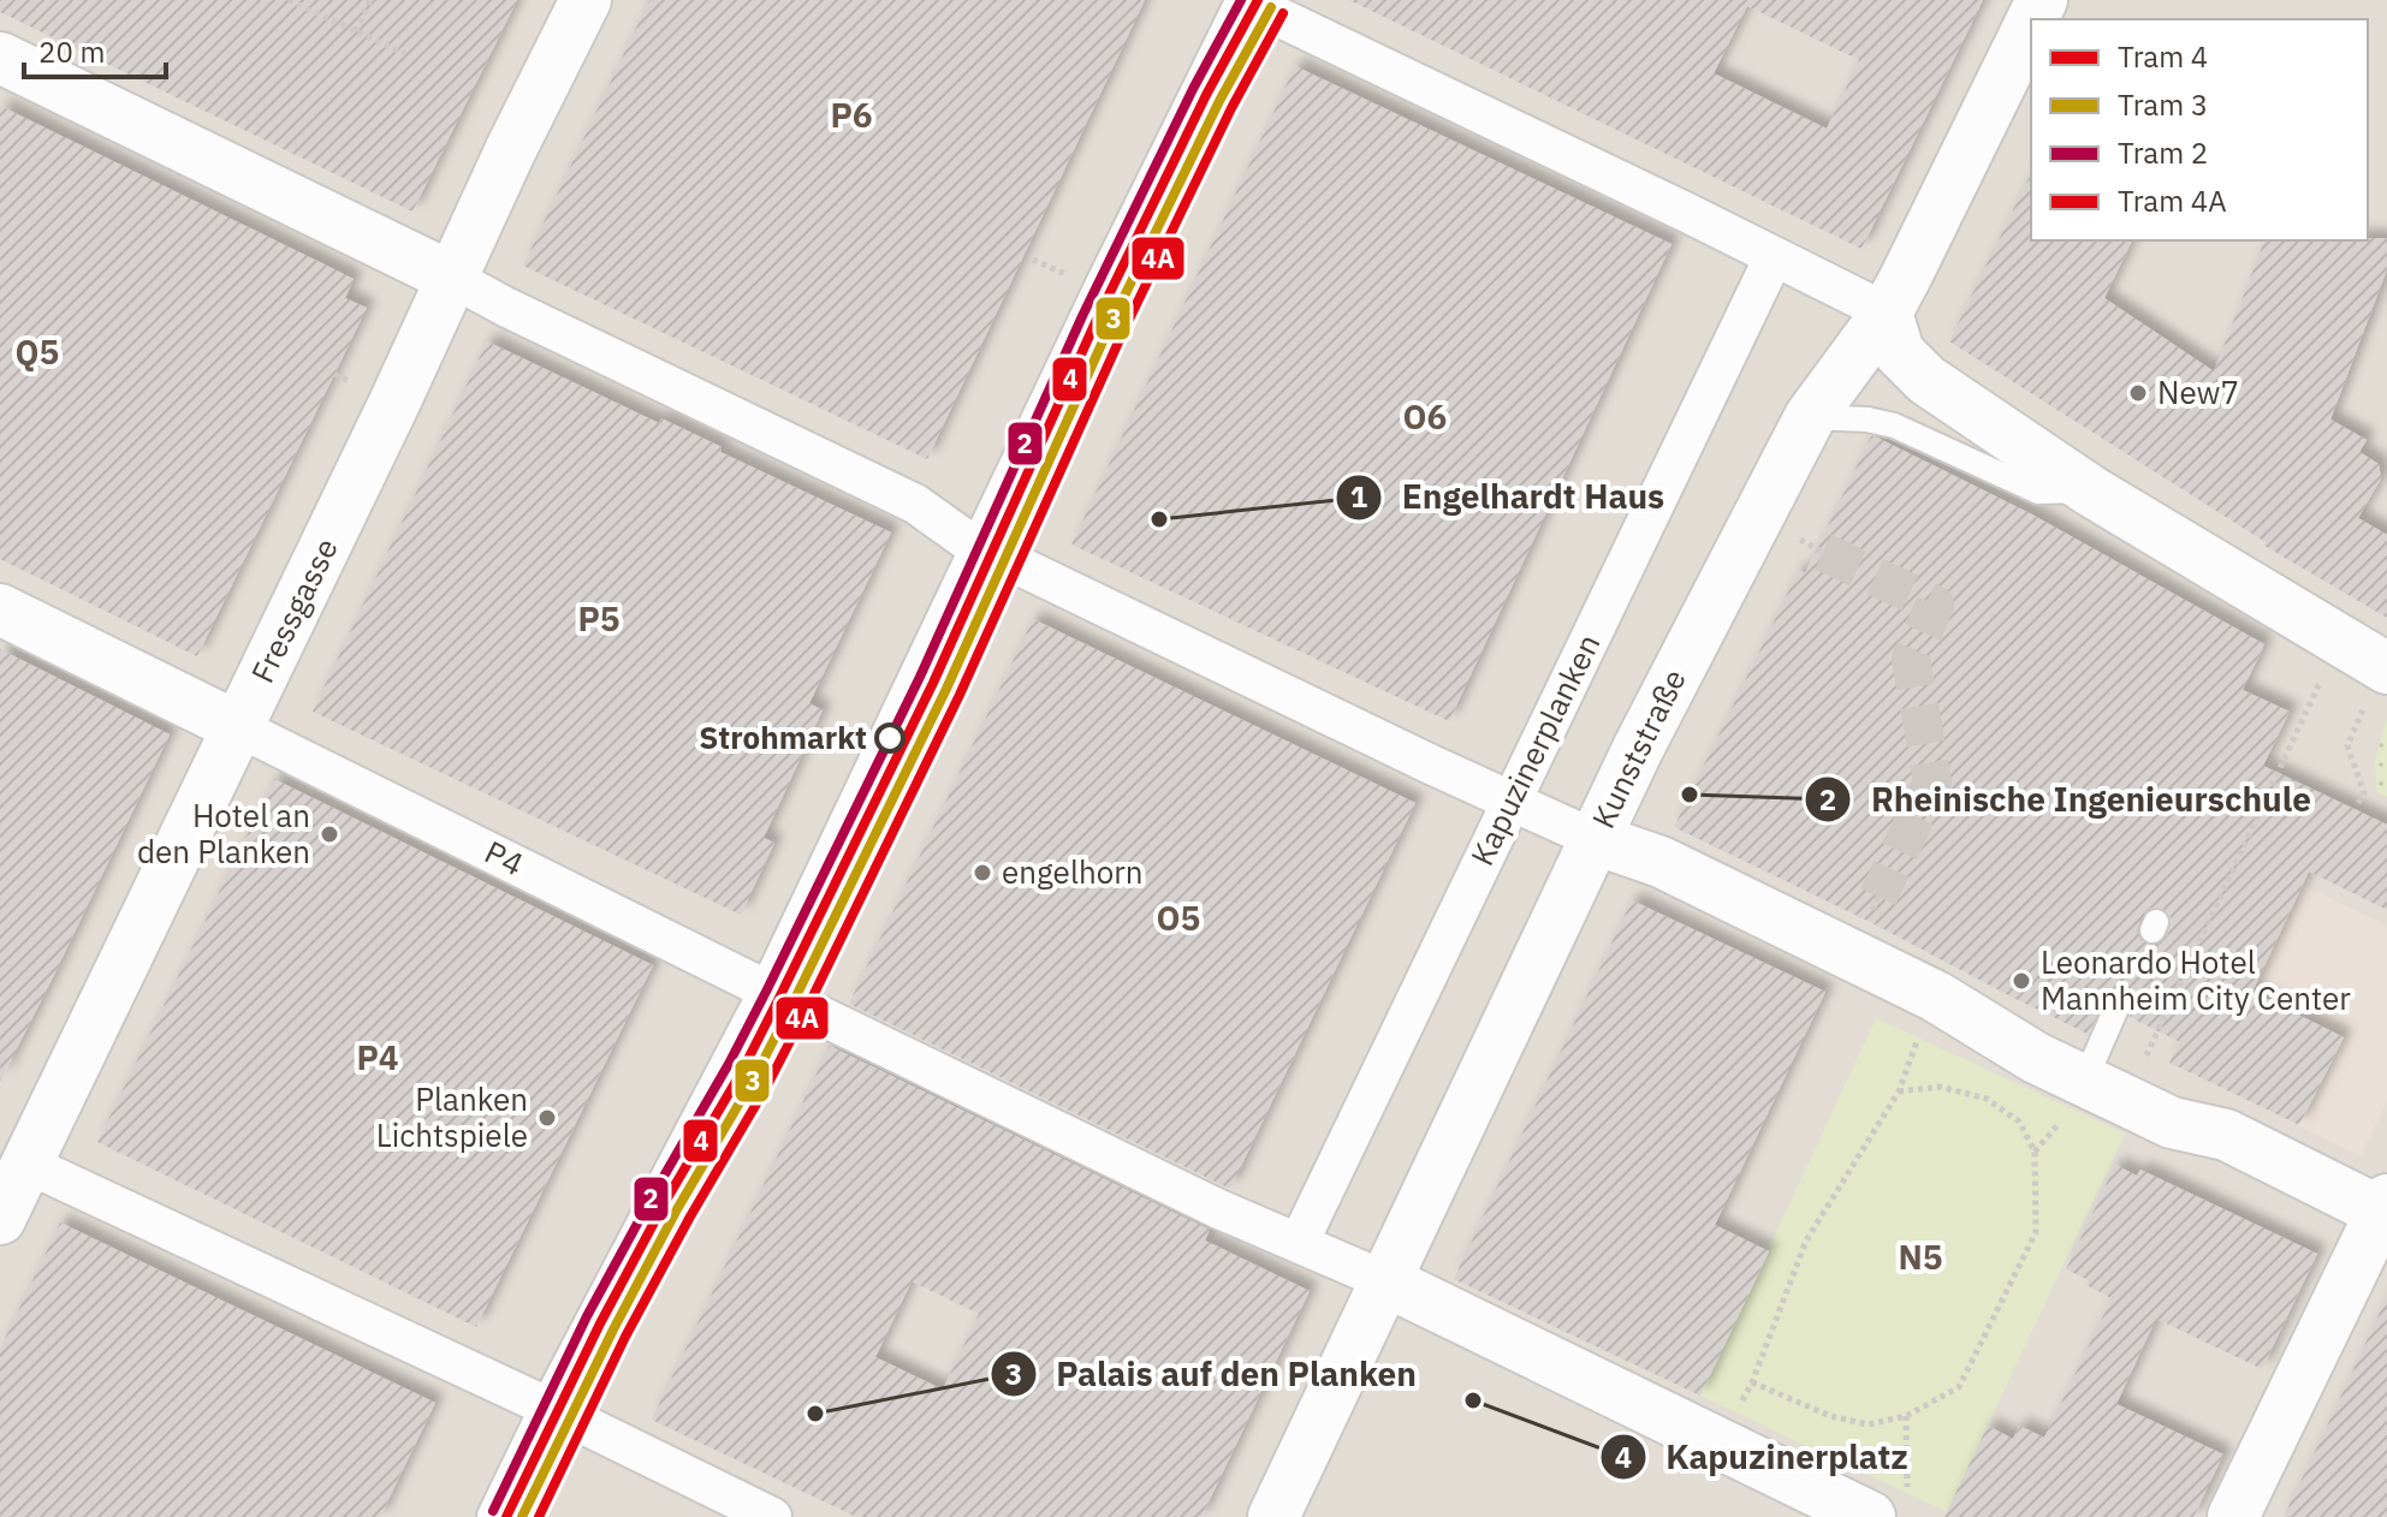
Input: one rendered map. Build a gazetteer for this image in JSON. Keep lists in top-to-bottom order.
{
  "streets": {
    "street": [
      "Fressgasse",
      "Kunststraße",
      "Kapuzinerplanken",
      "P4"
    ]
  },
  "crossings": [
    ["Fressgasse", "P4"],
    ["Kunststraße", "P4"],
    ["Kapuzinerplanken", "P4"]
  ],
  "districts": [
    "P6",
    "Q5",
    "O6",
    "P5",
    "O5",
    "P4",
    "N5"
  ],
  "places": [
    "New7",
    "Engelhardt Haus",
    "Strohmarkt",
    "Rheinische Ingenieurschule",
    "Hotel an den Planken",
    "engelhorn",
    "Leonardo Hotel Mannheim City Center",
    "Planken Lichtspiele",
    "Kapuzinerplatz",
    "Palais auf den Planken"
  ],
  "lines": [
    "tram line 4",
    "tram line 2",
    "tram line 3",
    "tram line 4A"
  ],
  "legend": [
    "Tram 4",
    "Tram 3",
    "Tram 2",
    "Tram 4A"
  ],
  "scale_bar": "20 m"
}
